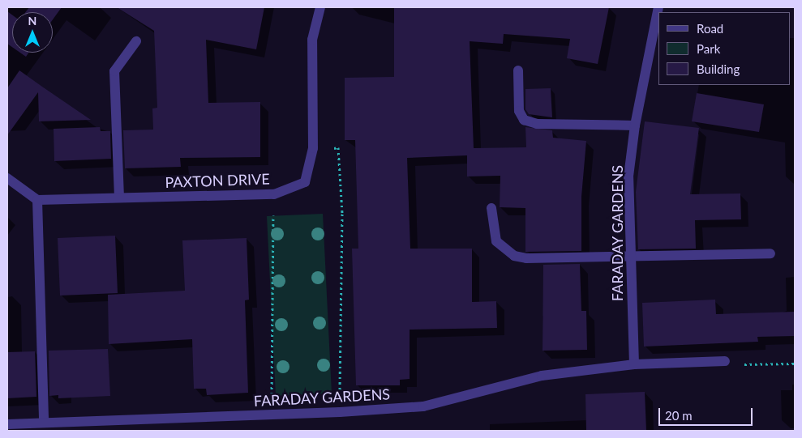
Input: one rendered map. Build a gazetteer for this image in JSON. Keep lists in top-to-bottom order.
{
  "streets": {
    "street": ["PAXTON DRIVE", "FARADAY GARDENS"]
  },
  "legend": ["Road", "Park", "Building"],
  "scale_bar": "20 m",
  "north": "top"
}
